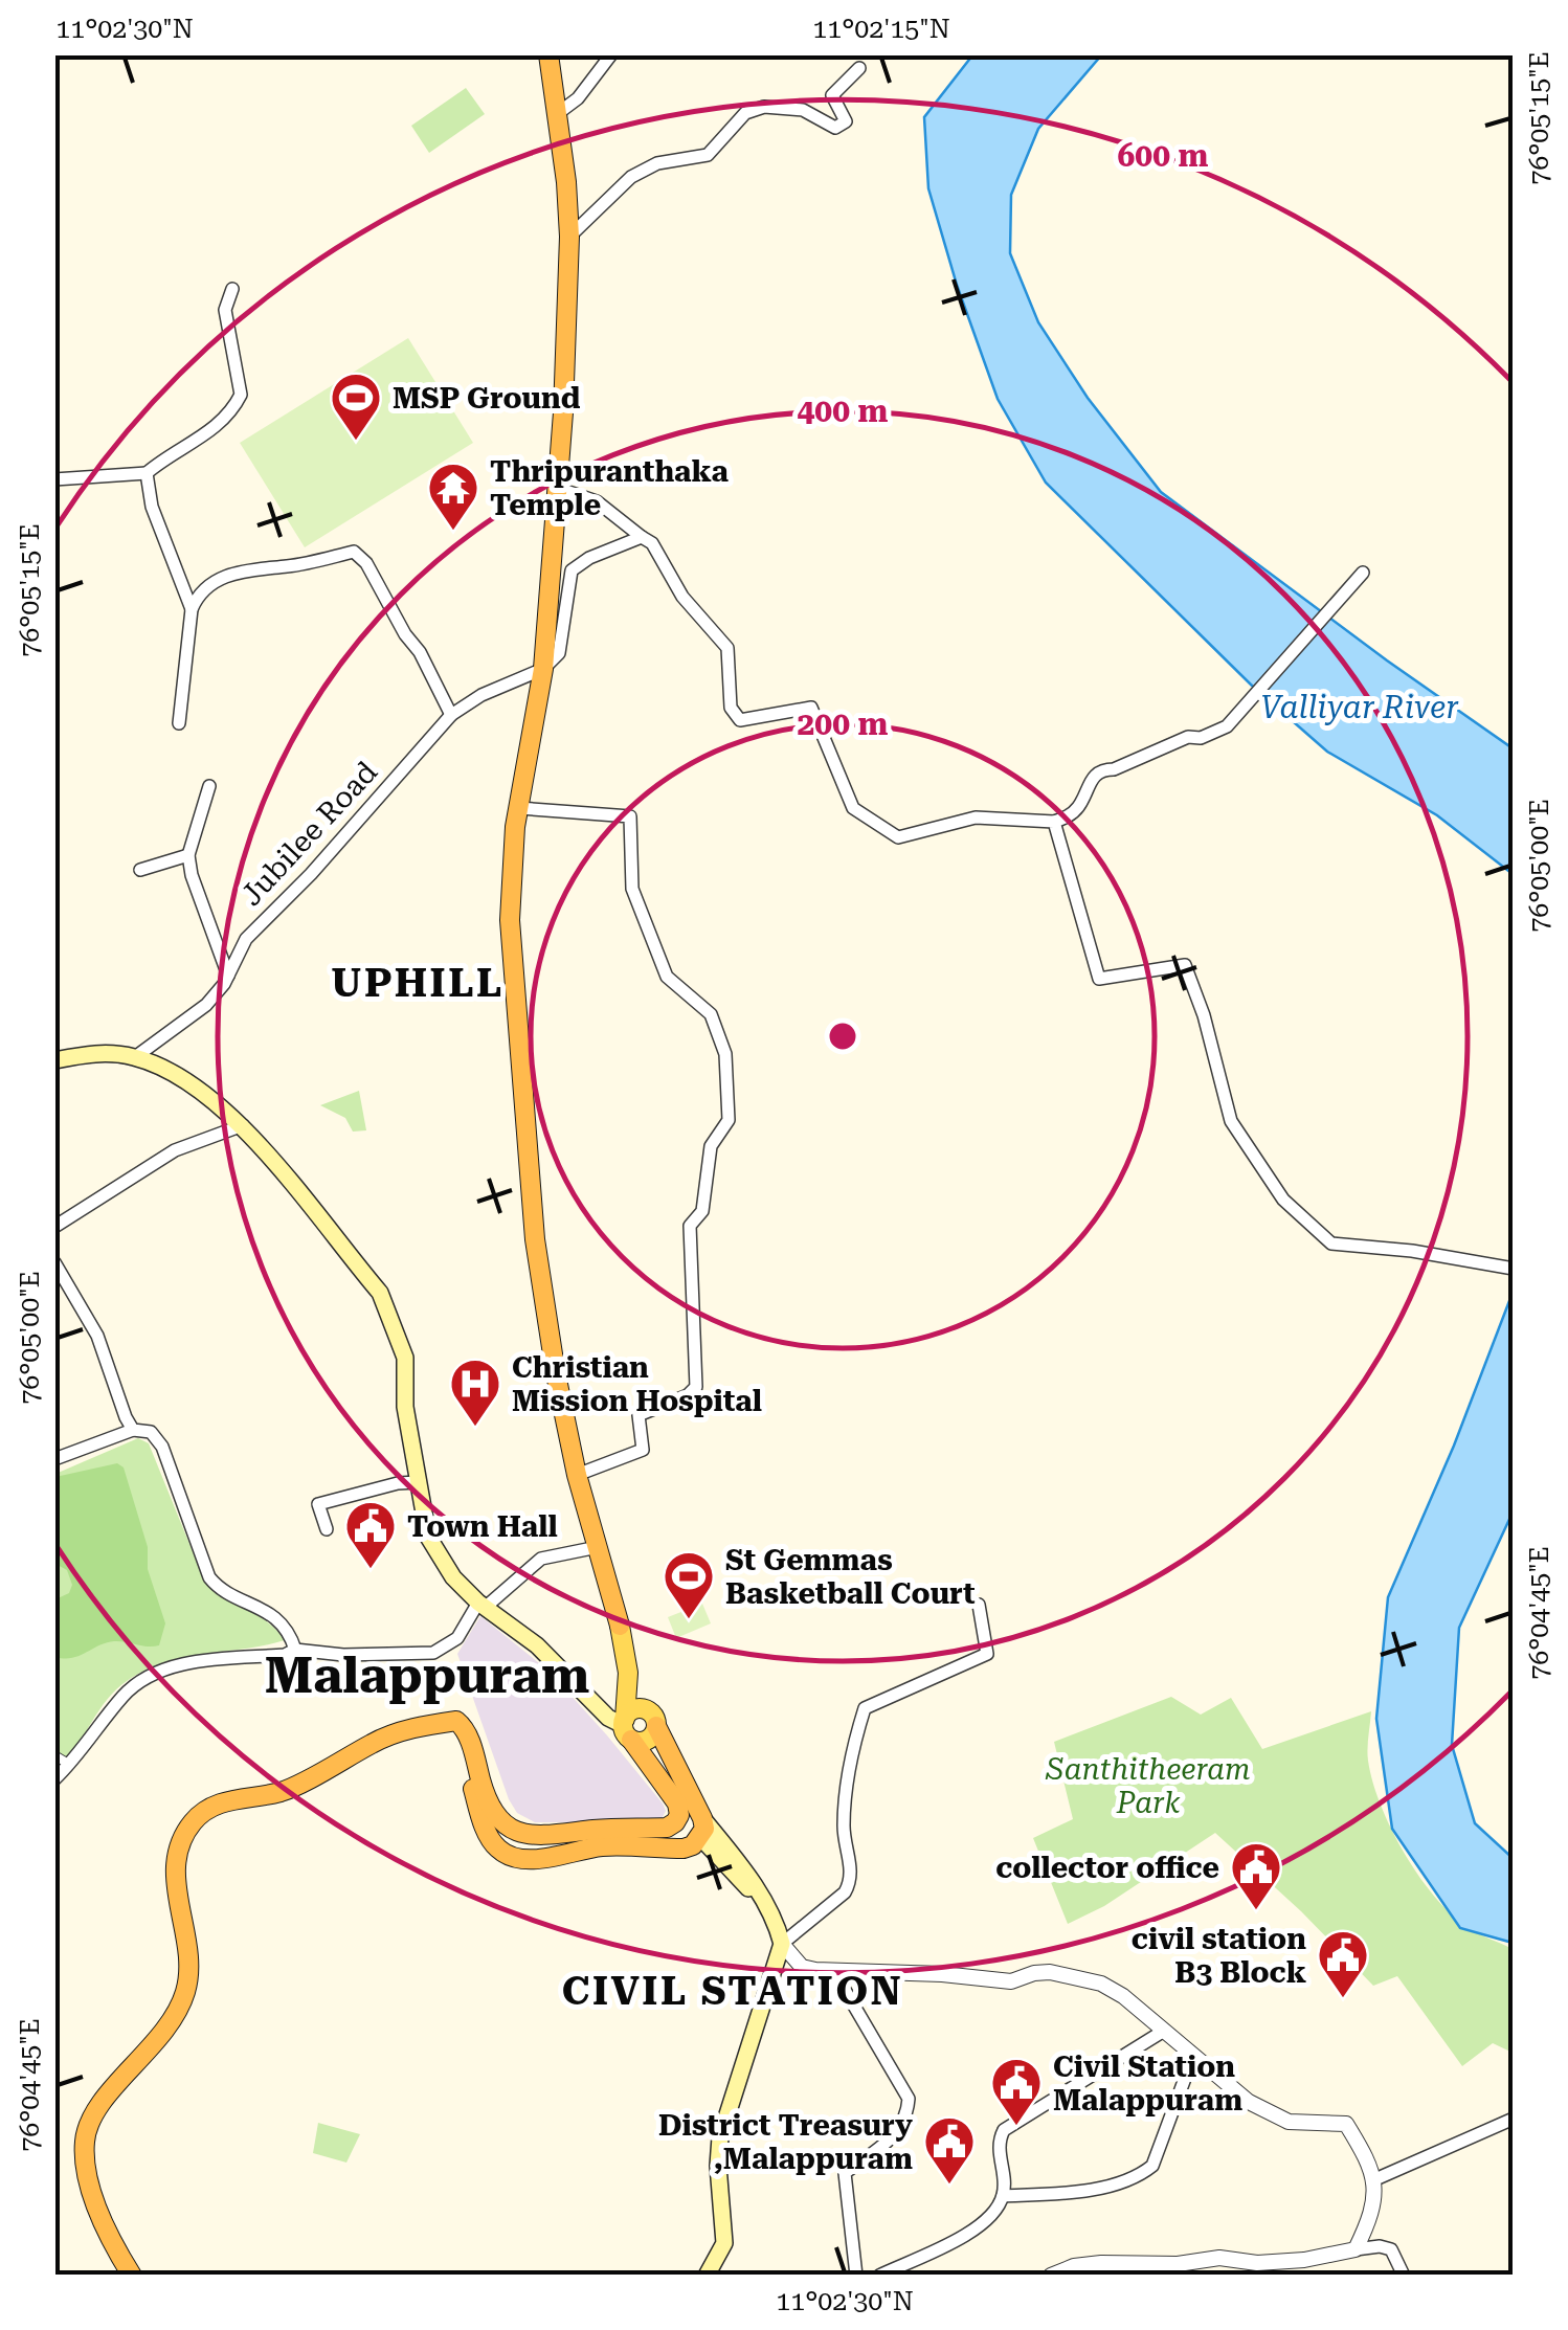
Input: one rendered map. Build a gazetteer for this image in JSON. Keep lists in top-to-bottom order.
{
  "streets": {
    "street": ["Jubilee Road"]
  },
  "districts": ["UPHILL", "Malappuram", "CIVIL STATION"],
  "water": ["Valliyar River"],
  "parks": ["Santhitheeram Park"],
  "places": {
    "sports": ["MSP Ground", "St Gemmas Basketball Court"],
    "temple": ["Thripuranthaka Temple"],
    "hospital": ["Christian Mission Hospital"],
    "public building": [
      "Town Hall",
      "collector office",
      "civil station B3 Block",
      "Civil Station Malappuram",
      "District Treasury ,Malappuram"
    ]
  },
  "coordinates": [
    "11°02'30\"N",
    "11°02'15\"N",
    "76°05'15\"E",
    "76°05'00\"E",
    "76°04'45\"E"
  ],
  "rings": ["600 m", "400 m", "200 m"]
}
